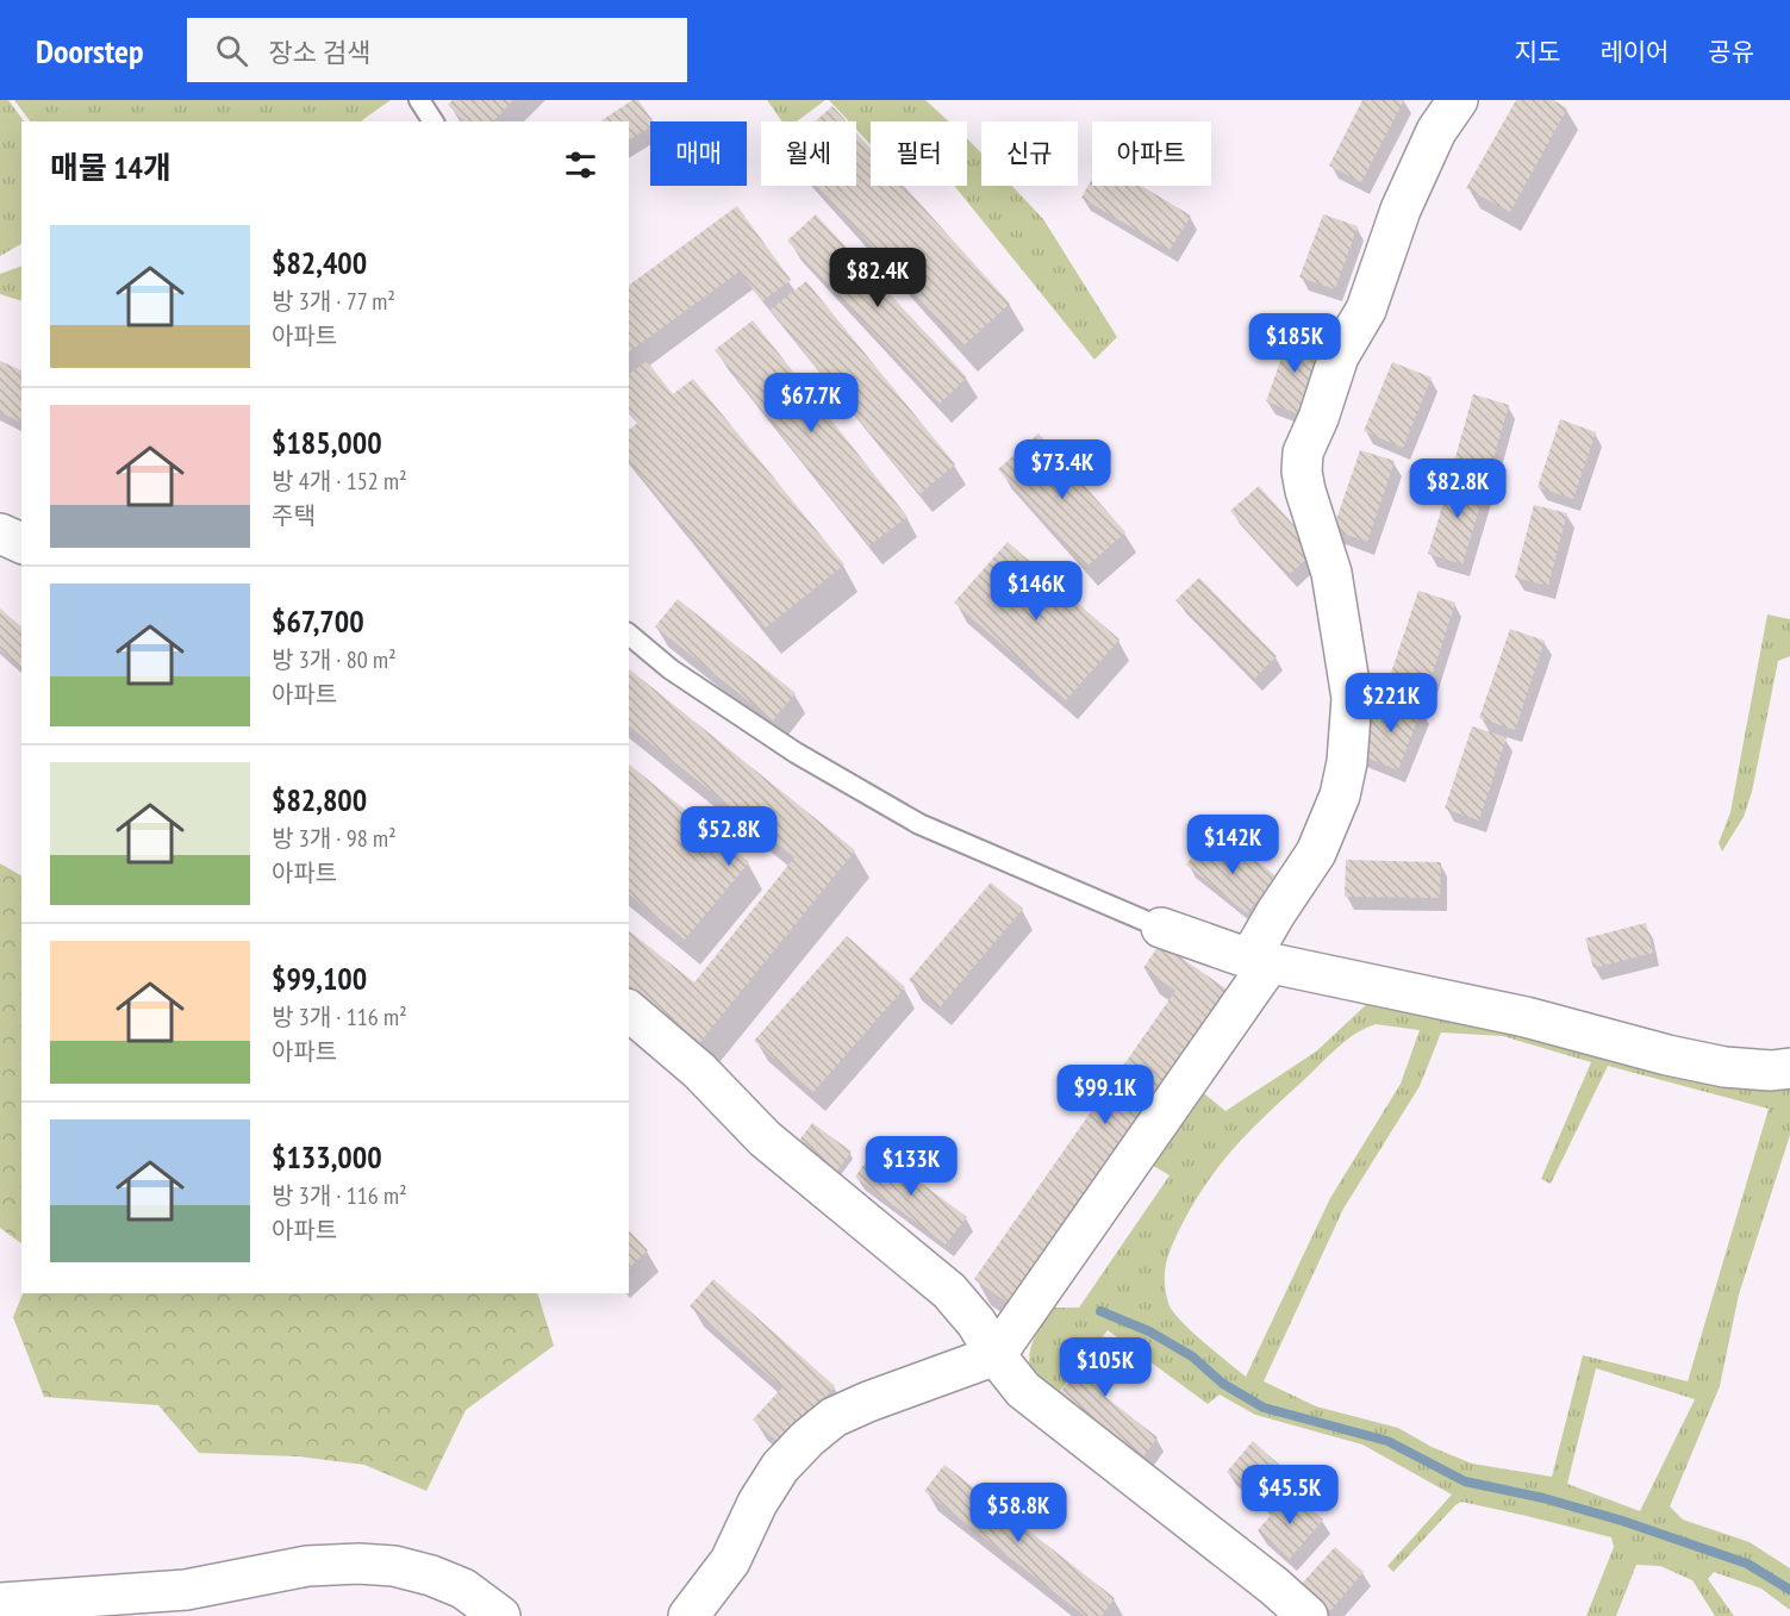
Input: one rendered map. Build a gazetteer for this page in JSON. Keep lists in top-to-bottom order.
{
  "page": {
    "header": "Doorstep",
    "search": "장소 검색",
    "nav": ["지도", "레이어", "공유"],
    "chip": [
      "매매",
      "월세",
      "필터",
      "신규",
      "아파트"
    ],
    "heading": "매물 14개",
    "list": [
      {
        "name": "$82,400",
        "note": "방 3개 · 77 m² · 아파트"
      },
      {
        "name": "$185,000",
        "note": "방 4개 · 152 m² · 주택"
      },
      {
        "name": "$67,700",
        "note": "방 3개 · 80 m² · 아파트"
      },
      {
        "name": "$82,800",
        "note": "방 3개 · 98 m² · 아파트"
      },
      {
        "name": "$99,100",
        "note": "방 3개 · 116 m² · 아파트"
      },
      {
        "name": "$133,000",
        "note": "방 3개 · 116 m² · 아파트"
      }
    ],
    "price": [
      "$82.4K",
      "$185K",
      "$67.7K",
      "$73.4K",
      "$82.8K",
      "$146K",
      "$221K",
      "$52.8K",
      "$142K",
      "$99.1K",
      "$133K",
      "$105K",
      "$45.5K",
      "$58.8K"
    ]
  }
}
